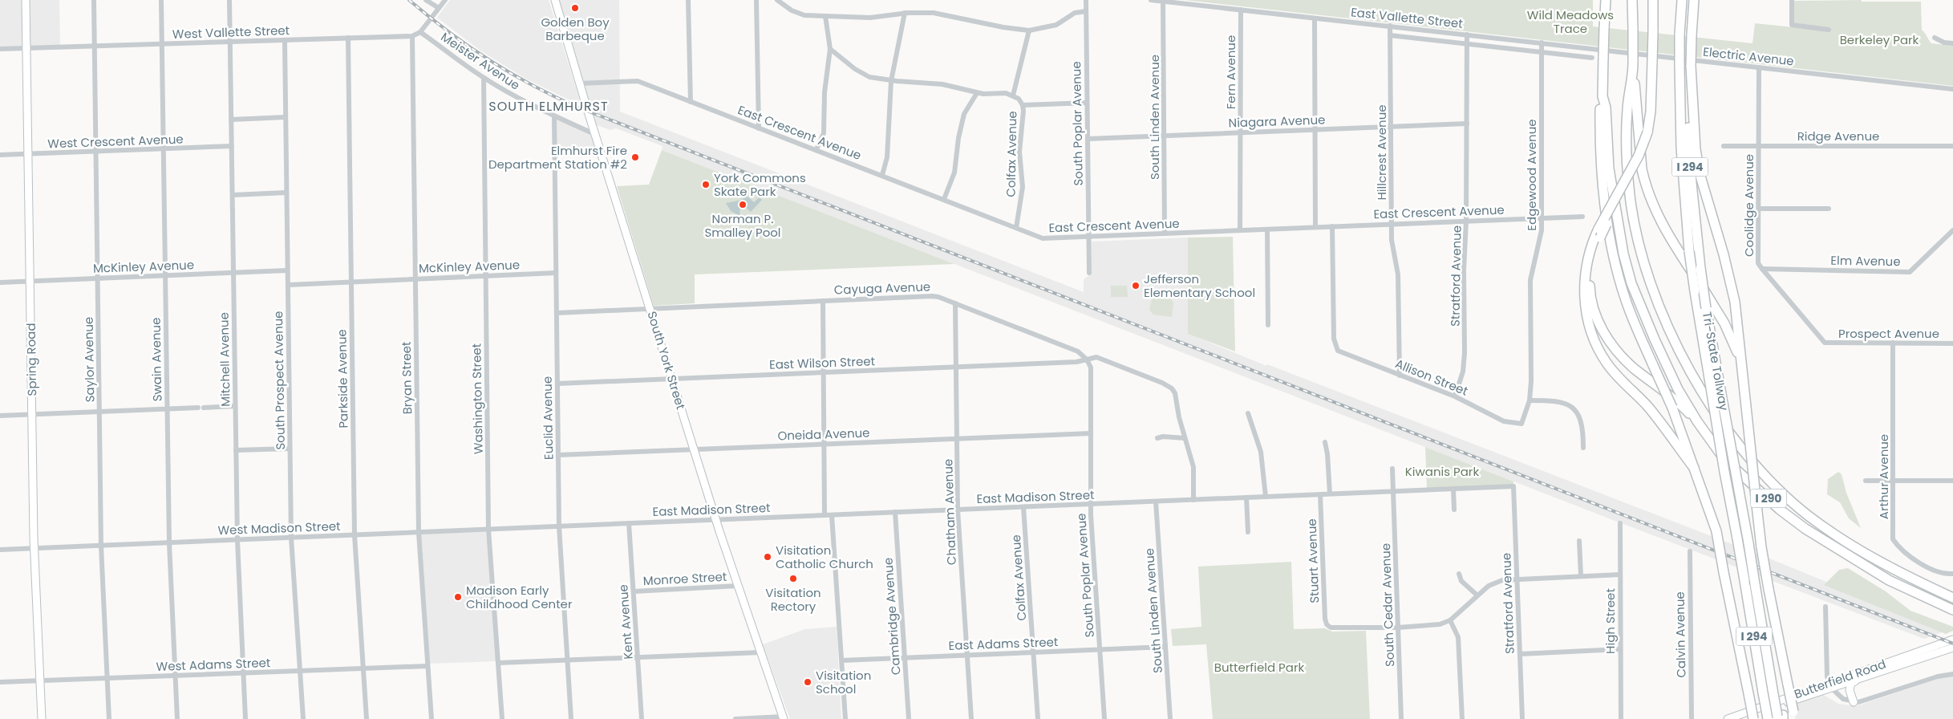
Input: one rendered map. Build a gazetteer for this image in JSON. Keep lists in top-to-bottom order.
{
  "streets": {
    "highway": ["I 294", "Tri-State Tollway", "I 290"],
    "main road": ["Spring Road", "South York Street", "Butterfield Road"],
    "street": [
      "East Vallette Street",
      "West Vallette Street",
      "Electric Avenue",
      "Meister Avenue",
      "Fern Avenue",
      "South Linden Avenue",
      "Niagara Avenue",
      "South Poplar Avenue",
      "East Crescent Avenue",
      "Ridge Avenue",
      "West Crescent Avenue",
      "Hillcrest Avenue",
      "Colfax Avenue",
      "Edgewood Avenue",
      "Coolidge Avenue",
      "Elm Avenue",
      "McKinley Avenue",
      "Stratford Avenue",
      "Cayuga Avenue",
      "Prospect Avenue",
      "Saylor Avenue",
      "Swain Avenue",
      "Mitchell Avenue",
      "East Wilson Street",
      "Allison Street",
      "Bryan Street",
      "Parkside Avenue",
      "South Prospect Avenue",
      "Washington Street",
      "Euclid Avenue",
      "Oneida Avenue",
      "Arthur Avenue",
      "East Madison Street",
      "Chatham Avenue",
      "West Madison Street",
      "Stuart Avenue",
      "Monroe Street",
      "South Cedar Avenue",
      "Cambridge Avenue",
      "High Street",
      "Kent Avenue",
      "Calvin Avenue",
      "East Adams Street",
      "West Adams Street"
    ]
  },
  "crossings": [
    ["East Vallette Street", "Electric Avenue"],
    ["East Vallette Street", "Fern Avenue"],
    ["East Vallette Street", "South Linden Avenue"],
    ["East Vallette Street", "Hillcrest Avenue"],
    ["East Vallette Street", "Edgewood Avenue"],
    ["East Vallette Street", "Stratford Avenue"],
    ["West Vallette Street", "Meister Avenue"],
    ["West Vallette Street", "Spring Road"],
    ["West Vallette Street", "Saylor Avenue"],
    ["West Vallette Street", "Swain Avenue"],
    ["West Vallette Street", "Mitchell Avenue"],
    ["West Vallette Street", "Bryan Street"],
    ["West Vallette Street", "Parkside Avenue"],
    ["West Vallette Street", "South Prospect Avenue"],
    ["Electric Avenue", "Edgewood Avenue"],
    ["Electric Avenue", "Coolidge Avenue"],
    ["Meister Avenue", "South York Street"],
    ["Meister Avenue", "Washington Street"],
    ["Meister Avenue", "Euclid Avenue"],
    ["Fern Avenue", "Niagara Avenue"],
    ["Fern Avenue", "East Crescent Avenue"],
    ["South Linden Avenue", "Niagara Avenue"],
    ["South Linden Avenue", "East Crescent Avenue"],
    ["South Linden Avenue", "East Madison Street"],
    ["South Linden Avenue", "East Adams Street"],
    ["Niagara Avenue", "South Poplar Avenue"],
    ["Niagara Avenue", "Hillcrest Avenue"],
    ["Niagara Avenue", "Stratford Avenue"],
    ["South Poplar Avenue", "East Crescent Avenue"],
    ["South Poplar Avenue", "Cayuga Avenue"],
    ["South Poplar Avenue", "East Wilson Street"],
    ["South Poplar Avenue", "Oneida Avenue"],
    ["South Poplar Avenue", "East Madison Street"],
    ["South Poplar Avenue", "East Adams Street"],
    ["East Crescent Avenue", "Hillcrest Avenue"],
    ["East Crescent Avenue", "Colfax Avenue"],
    ["East Crescent Avenue", "Edgewood Avenue"],
    ["East Crescent Avenue", "Stratford Avenue"],
    ["East Crescent Avenue", "South York Street"],
    ["East Crescent Avenue", "Allison Street"],
    ["Ridge Avenue", "Coolidge Avenue"],
    ["West Crescent Avenue", "Spring Road"],
    ["West Crescent Avenue", "Saylor Avenue"],
    ["West Crescent Avenue", "Swain Avenue"],
    ["West Crescent Avenue", "Mitchell Avenue"],
    ["Hillcrest Avenue", "Allison Street"],
    ["Colfax Avenue", "East Madison Street"],
    ["Colfax Avenue", "East Adams Street"],
    ["Edgewood Avenue", "Allison Street"],
    ["Coolidge Avenue", "Elm Avenue"],
    ["Coolidge Avenue", "Prospect Avenue"],
    ["McKinley Avenue", "Spring Road"],
    ["McKinley Avenue", "Saylor Avenue"],
    ["McKinley Avenue", "Swain Avenue"],
    ["McKinley Avenue", "Mitchell Avenue"],
    ["McKinley Avenue", "Bryan Street"],
    ["McKinley Avenue", "Parkside Avenue"],
    ["McKinley Avenue", "South Prospect Avenue"],
    ["McKinley Avenue", "Washington Street"],
    ["McKinley Avenue", "Euclid Avenue"],
    ["Stratford Avenue", "Allison Street"],
    ["Stratford Avenue", "East Madison Street"],
    ["Cayuga Avenue", "South York Street"],
    ["Cayuga Avenue", "East Wilson Street"],
    ["Cayuga Avenue", "Euclid Avenue"],
    ["Cayuga Avenue", "East Madison Street"],
    ["Cayuga Avenue", "Chatham Avenue"],
    ["Prospect Avenue", "Arthur Avenue"],
    ["Spring Road", "West Madison Street"],
    ["Spring Road", "West Adams Street"],
    ["Saylor Avenue", "West Madison Street"],
    ["Saylor Avenue", "West Adams Street"],
    ["Swain Avenue", "West Madison Street"],
    ["Swain Avenue", "West Adams Street"],
    ["Mitchell Avenue", "West Madison Street"],
    ["Mitchell Avenue", "West Adams Street"],
    ["South York Street", "East Wilson Street"],
    ["South York Street", "Oneida Avenue"],
    ["South York Street", "East Madison Street"],
    ["South York Street", "Monroe Street"],
    ["East Wilson Street", "Euclid Avenue"],
    ["East Wilson Street", "Chatham Avenue"],
    ["Bryan Street", "West Madison Street"],
    ["Bryan Street", "West Adams Street"],
    ["Parkside Avenue", "West Madison Street"],
    ["Parkside Avenue", "West Adams Street"],
    ["South Prospect Avenue", "West Madison Street"],
    ["South Prospect Avenue", "West Adams Street"],
    ["Washington Street", "West Madison Street"],
    ["Euclid Avenue", "Oneida Avenue"],
    ["Euclid Avenue", "East Madison Street"],
    ["Euclid Avenue", "West Madison Street"],
    ["Oneida Avenue", "Chatham Avenue"],
    ["East Madison Street", "Chatham Avenue"],
    ["East Madison Street", "West Madison Street"],
    ["East Madison Street", "Stuart Avenue"],
    ["East Madison Street", "South Cedar Avenue"],
    ["East Madison Street", "Cambridge Avenue"],
    ["East Madison Street", "Kent Avenue"],
    ["Chatham Avenue", "East Adams Street"],
    ["Stuart Avenue", "South Cedar Avenue"],
    ["Monroe Street", "Kent Avenue"],
    ["Cambridge Avenue", "East Adams Street"]
  ],
  "districts": ["SOUTH ELMHURST"],
  "parks": [
    "Wild Meadows Trace",
    "Berkeley Park",
    "Kiwanis Park",
    "Butterfield Park"
  ],
  "places": [
    "Golden Boy Barbeque",
    "Elmhurst Fire Department Station #2",
    "York Commons Skate Park",
    "Norman P. Smalley Pool",
    "Jefferson Elementary School",
    "Visitation Catholic Church",
    "Visitation Rectory",
    "Madison Early Childhood Center",
    "Visitation School"
  ]
}
